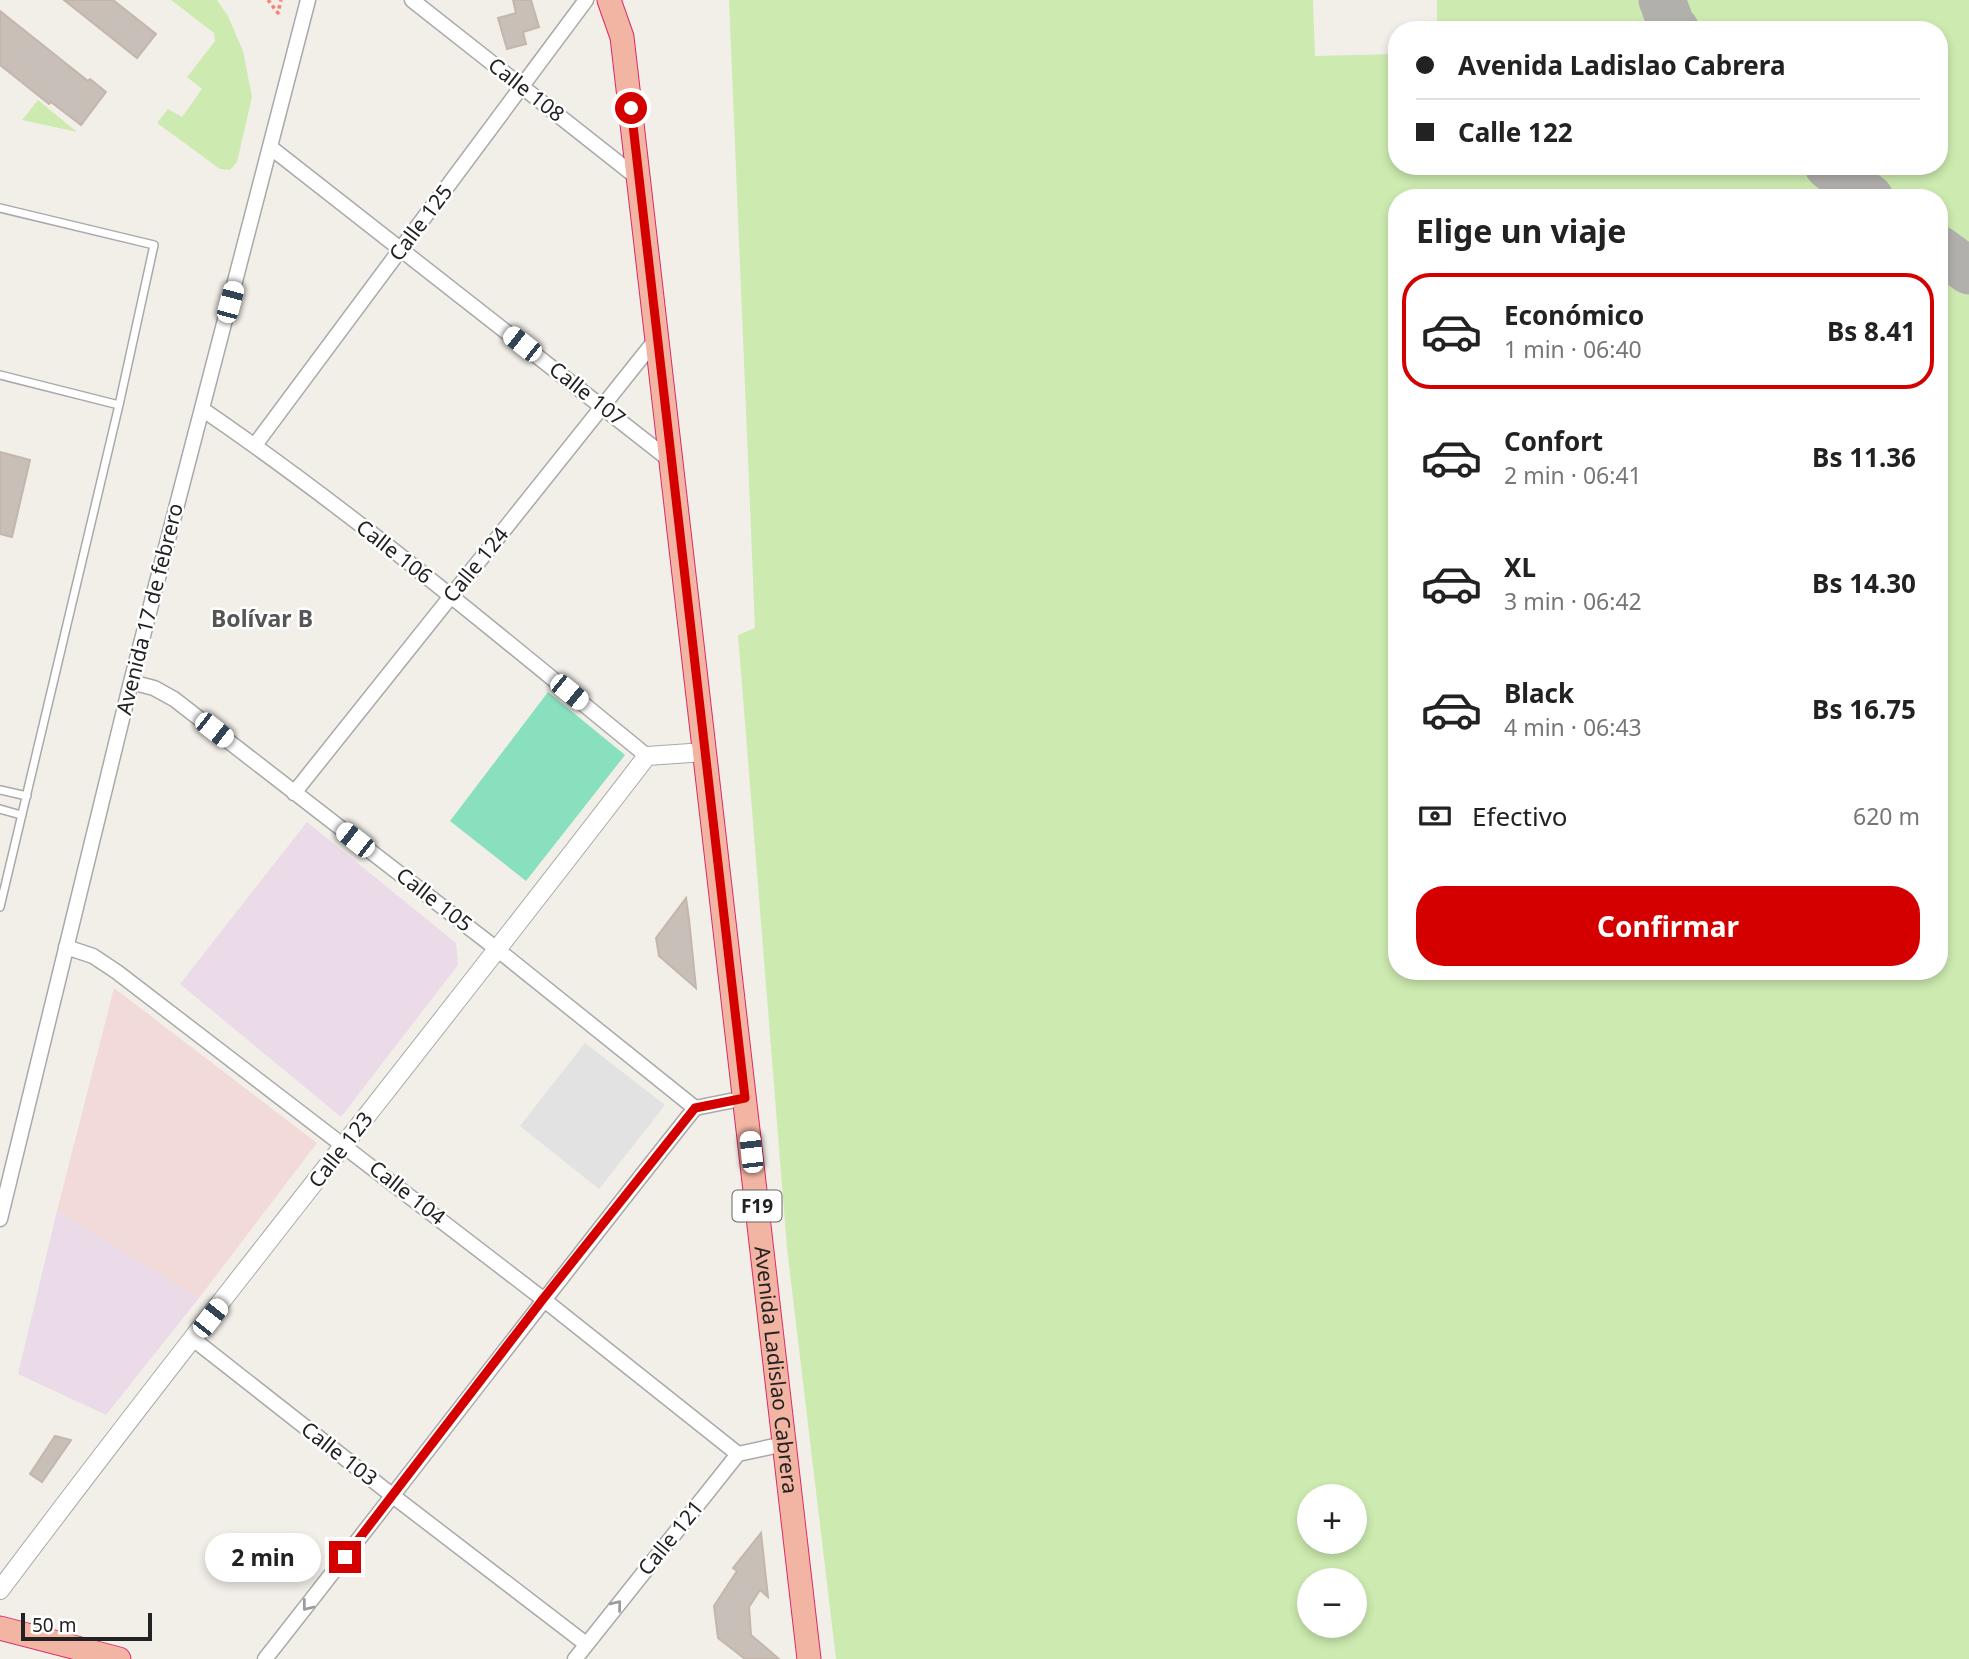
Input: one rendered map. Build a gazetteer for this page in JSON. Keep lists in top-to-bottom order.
{
  "streets": {
    "highway": ["F19", "Avenida Ladislao Cabrera"],
    "street": [
      "Calle 108",
      "Calle 125",
      "Calle 107",
      "Calle 106",
      "Calle 124",
      "Avenida 17 de febrero",
      "Calle 105",
      "Calle 123",
      "Calle 104",
      "Calle 103",
      "Calle 121"
    ]
  },
  "crossings": [
    ["Calle 108", "Calle 125"],
    ["Calle 108", "Avenida Ladislao Cabrera"],
    ["Calle 125", "Calle 107"],
    ["Calle 125", "Calle 106"],
    ["Calle 107", "Calle 124"],
    ["Calle 107", "Avenida 17 de febrero"],
    ["Calle 107", "Avenida Ladislao Cabrera"],
    ["Calle 106", "Calle 124"],
    ["Calle 106", "Avenida 17 de febrero"],
    ["Calle 106", "Calle 123"],
    ["Calle 124", "Calle 105"],
    ["Calle 124", "Avenida Ladislao Cabrera"],
    ["Avenida 17 de febrero", "Calle 105"],
    ["Avenida 17 de febrero", "Calle 104"],
    ["Calle 105", "Calle 123"],
    ["Calle 123", "Calle 104"],
    ["Calle 123", "Calle 103"],
    ["Calle 104", "Calle 121"],
    ["Calle 103", "Calle 121"]
  ],
  "one_way": ["Calle 121"],
  "districts": ["Bolívar B"],
  "scale_bar": "50 m",
  "page": {
    "banner": ["Avenida Ladislao Cabrera", "Calle 122"],
    "heading": "Elige un viaje",
    "list": [
      {
        "name": "Económico",
        "note": "1 min · 06:40",
        "value": "Bs 8.41"
      },
      {
        "name": "Confort",
        "note": "2 min · 06:41",
        "value": "Bs 11.36"
      },
      {
        "name": "XL",
        "note": "3 min · 06:42",
        "value": "Bs 14.30"
      },
      {
        "name": "Black",
        "note": "4 min · 06:43",
        "value": "Bs 16.75"
      }
    ],
    "pay": ["Efectivo", "620 m"],
    "buttons": "Confirmar",
    "map_buttons": ["+", "−"],
    "bubble": "2 min",
    "scale": "50 m"
  }
}
